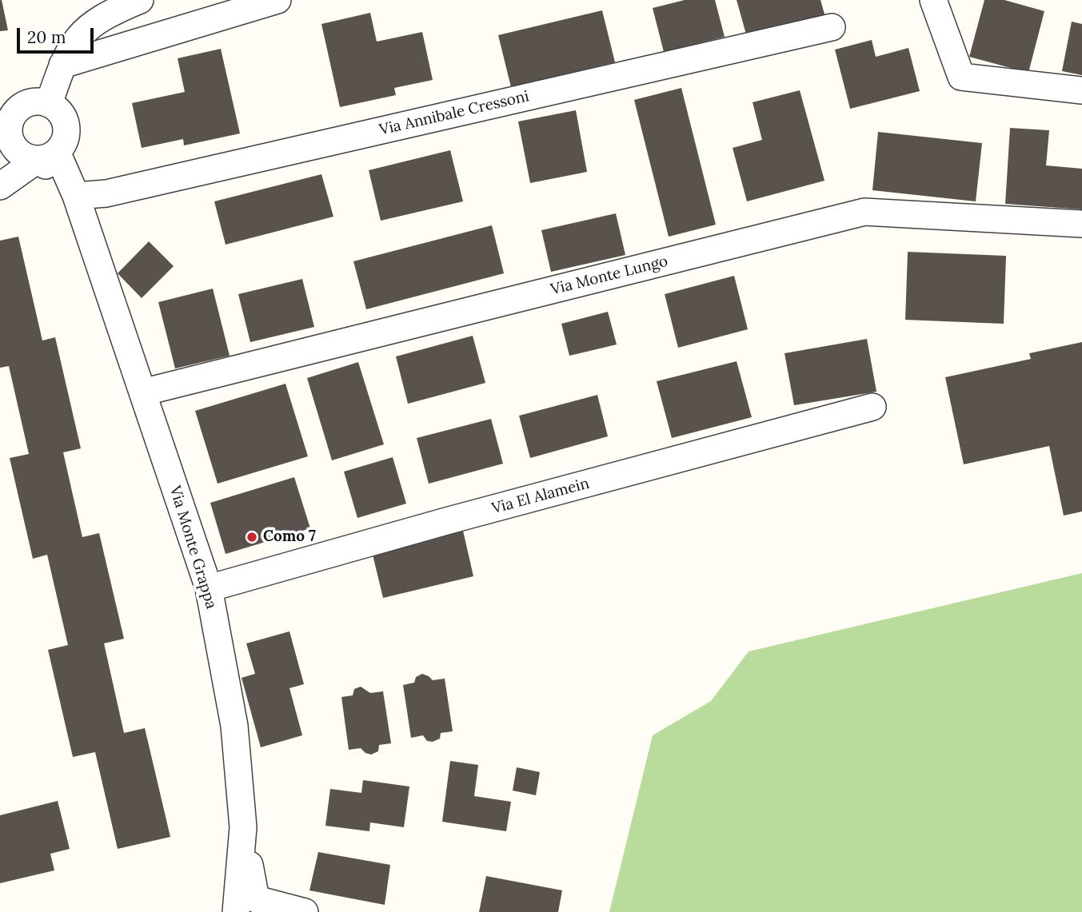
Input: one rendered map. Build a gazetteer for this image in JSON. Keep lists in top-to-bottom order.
{
  "streets": {
    "street": [
      "Via Annibale Cressoni",
      "Via Monte Lungo",
      "Via El Alamein",
      "Via Monte Grappa"
    ]
  },
  "crossings": [
    ["Via Annibale Cressoni", "Via Monte Grappa"],
    ["Via Monte Lungo", "Via Monte Grappa"],
    ["Via El Alamein", "Via Monte Grappa"]
  ],
  "places": ["Como 7"],
  "scale_bar": "20 m"
}
